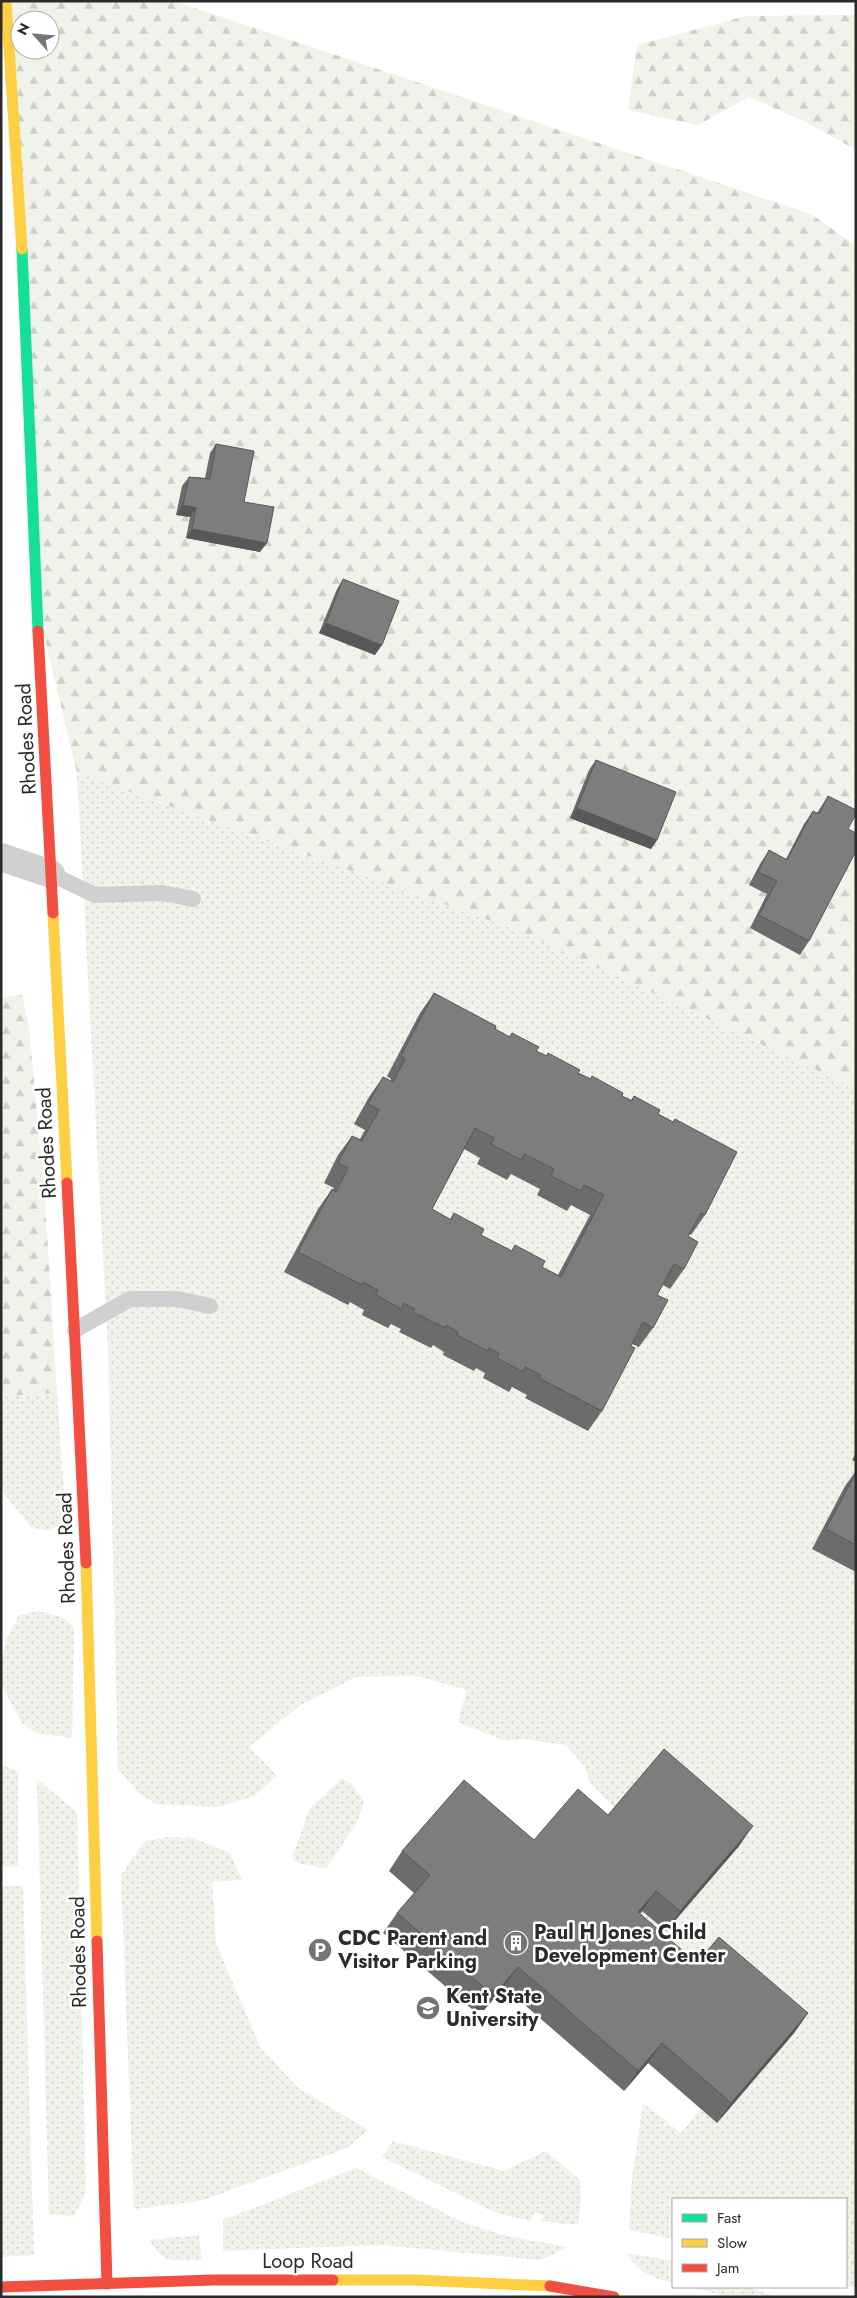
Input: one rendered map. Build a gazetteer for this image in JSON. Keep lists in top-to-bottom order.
{
  "streets": {
    "street": ["Rhodes Road", "Loop Road"]
  },
  "crossings": [
    ["Rhodes Road", "Loop Road"]
  ],
  "places": {
    "building": ["Paul H Jones Child Development Center"],
    "parking": ["CDC Parent and Visitor Parking"],
    "school or university": ["Kent State University"]
  },
  "legend": ["Fast", "Slow", "Jam"],
  "north": "top left"
}
